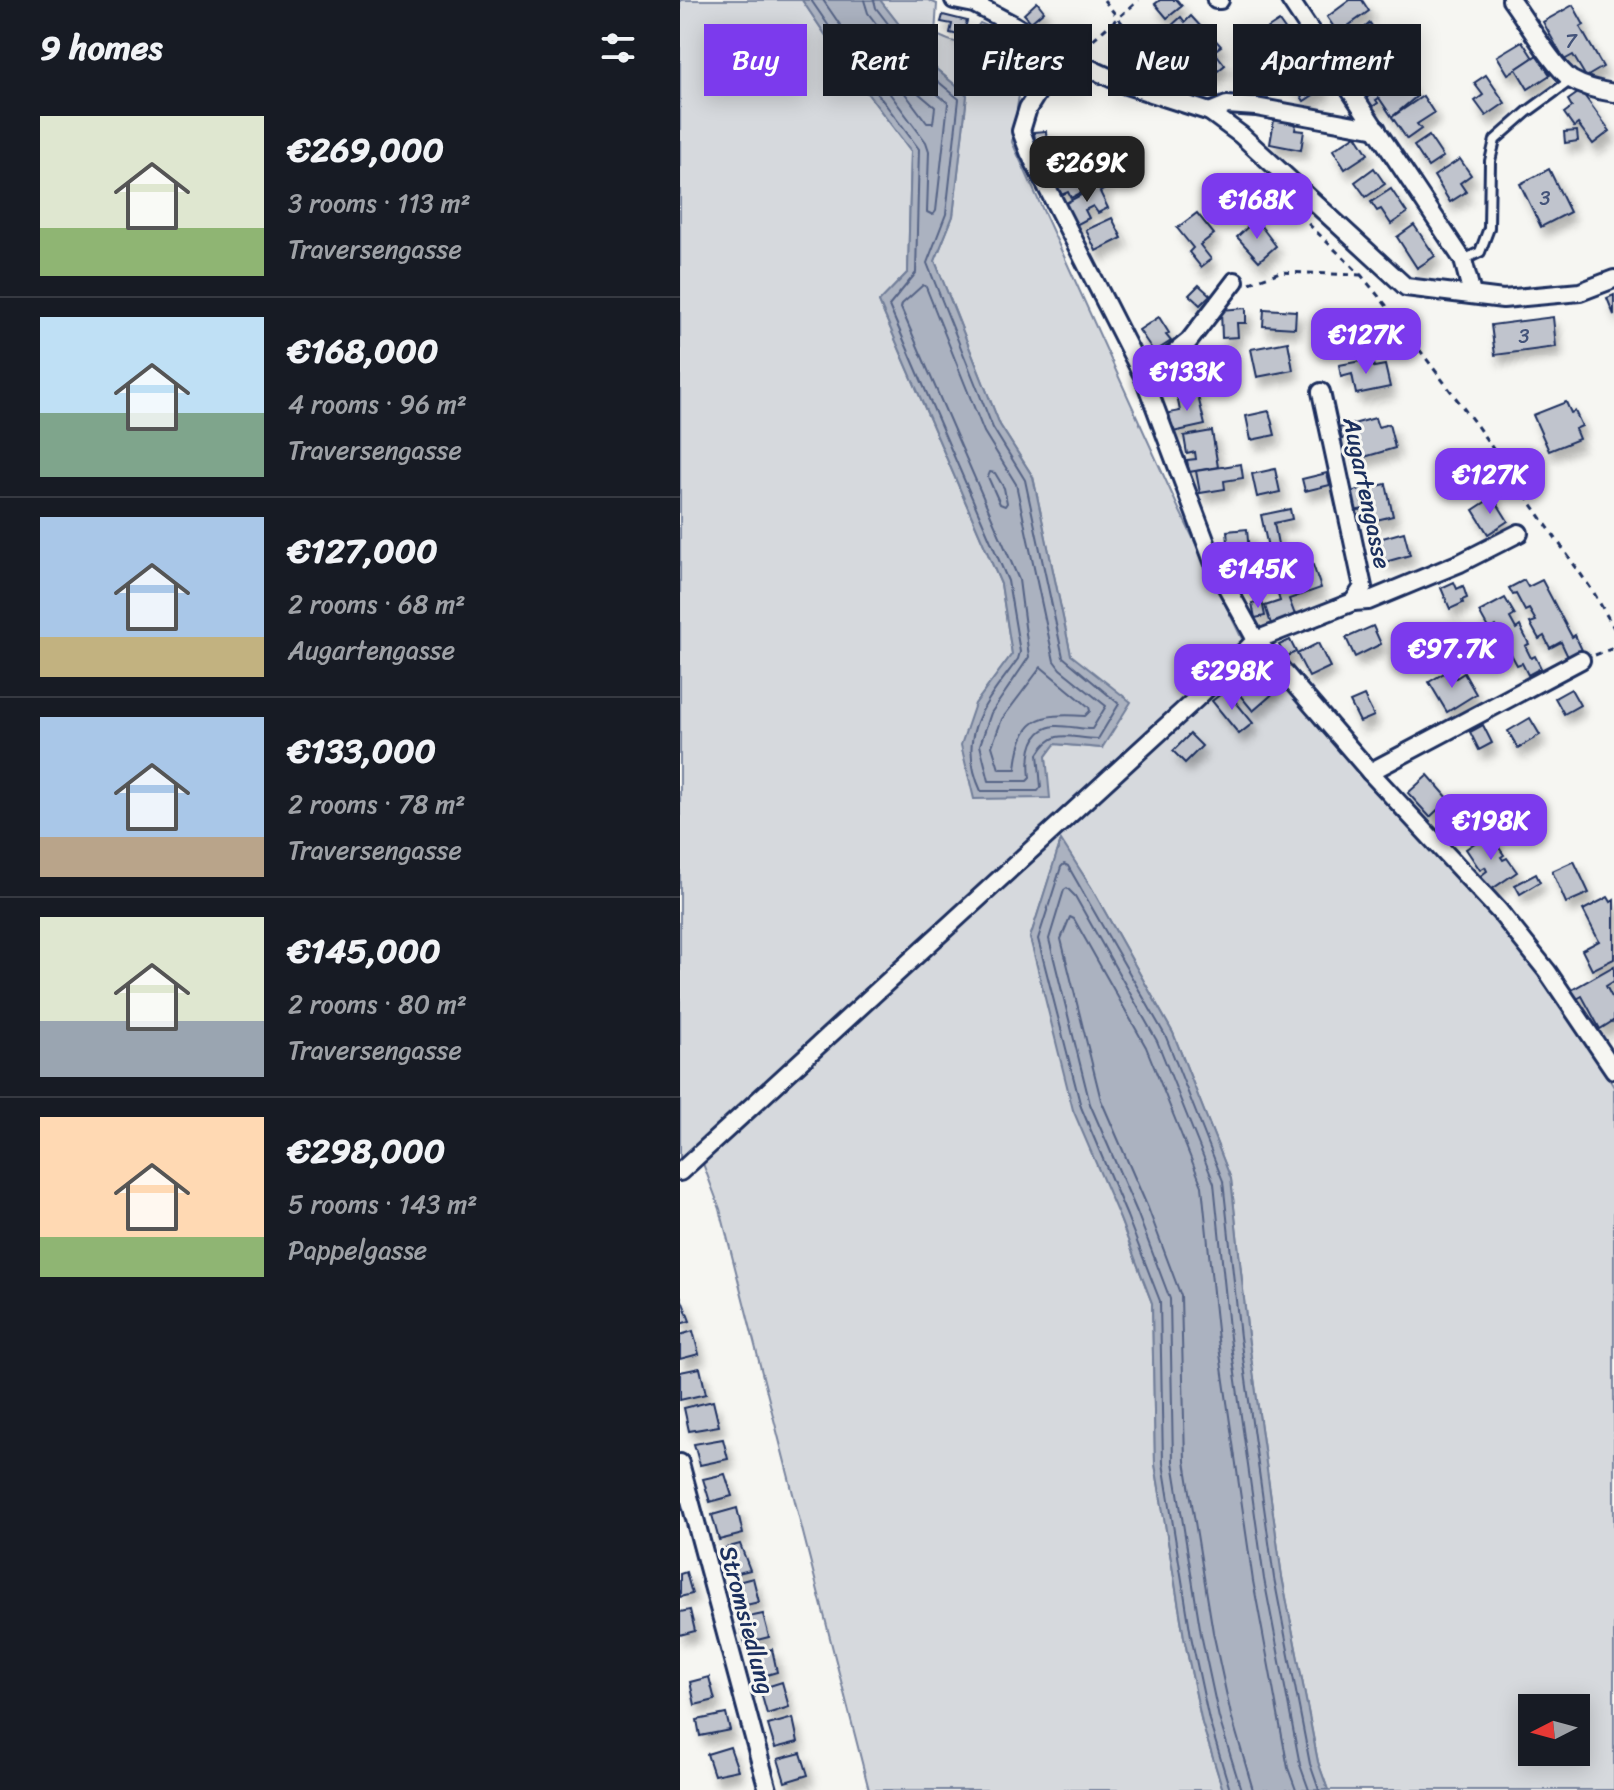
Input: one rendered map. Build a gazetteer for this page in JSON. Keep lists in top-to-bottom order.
{
  "streets": {
    "street": ["Augartengasse", "Stromsiedlung"]
  },
  "house_numbers": ["7", "3", "3"],
  "north": "left",
  "page": {
    "heading": "9 homes",
    "chip": [
      "Buy",
      "Rent",
      "Filters",
      "New",
      "Apartment"
    ],
    "list": [
      {
        "name": "€269,000",
        "note": "3 rooms · 113 m² · Traversengasse"
      },
      {
        "name": "€168,000",
        "note": "4 rooms · 96 m² · Traversengasse"
      },
      {
        "name": "€127,000",
        "note": "2 rooms · 68 m² · Augartengasse"
      },
      {
        "name": "€133,000",
        "note": "2 rooms · 78 m² · Traversengasse"
      },
      {
        "name": "€145,000",
        "note": "2 rooms · 80 m² · Traversengasse"
      },
      {
        "name": "€298,000",
        "note": "5 rooms · 143 m² · Pappelgasse"
      }
    ],
    "price": [
      "€269K",
      "€168K",
      "€127K",
      "€133K",
      "€127K",
      "€145K",
      "€97.7K",
      "€298K",
      "€198K"
    ]
  }
}
